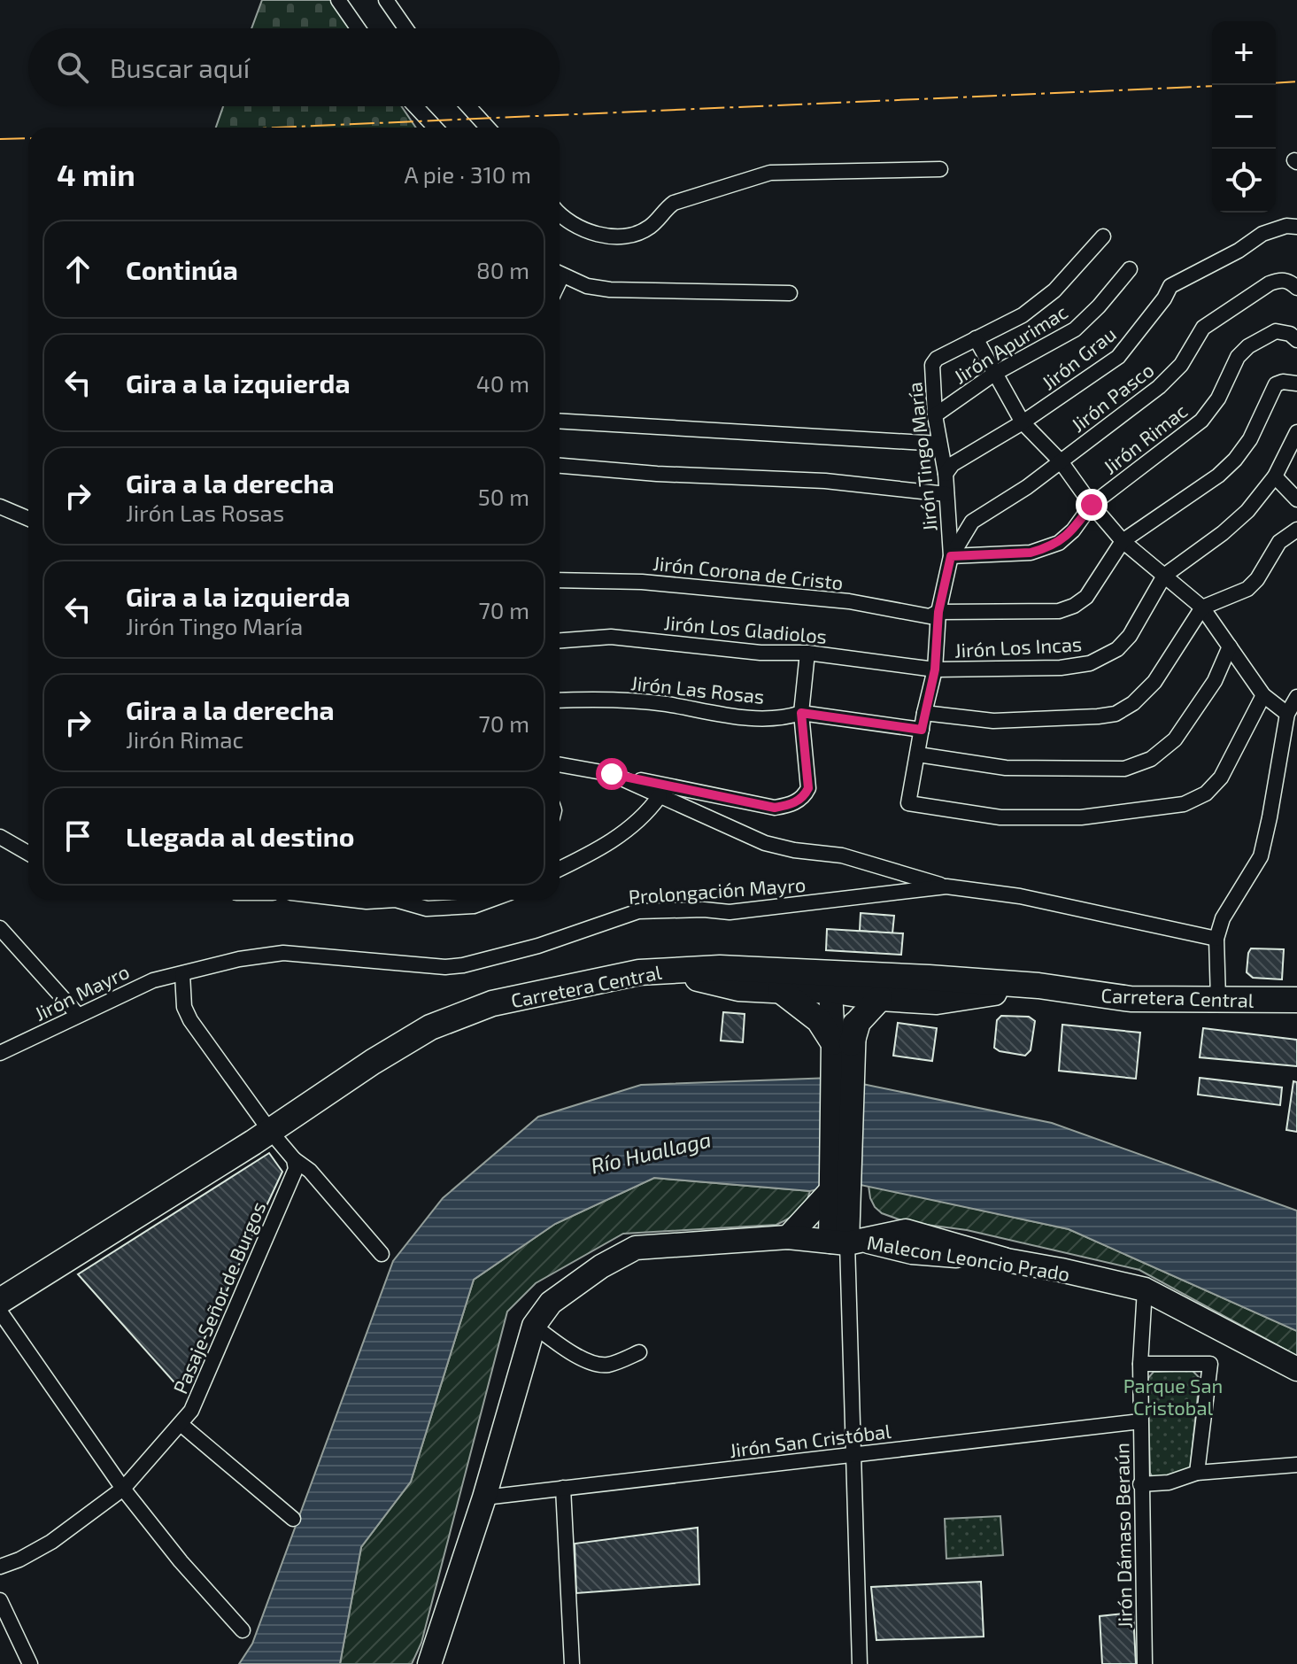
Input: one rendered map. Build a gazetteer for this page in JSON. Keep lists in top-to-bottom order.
{
  "streets": {
    "highway": ["Carretera Central"],
    "main road": ["Malecon Leoncio Prado"],
    "street": [
      "Jirón Apurimac",
      "Jirón Grau",
      "Jirón Pasco",
      "Jirón Rimac",
      "Jirón Tingo María",
      "Jirón Corona de Cristo",
      "Jirón Los Gladiolos",
      "Jirón Los Incas",
      "Jirón Las Rosas",
      "Prolongación Mayro",
      "Jirón Mayro",
      "Pasaje Señor de Burgos",
      "Jirón San Cristóbal",
      "Jirón Dámaso Beraún"
    ]
  },
  "crossings": [
    ["Jirón Apurimac", "Jirón Tingo María"],
    ["Jirón Grau", "Jirón Tingo María"],
    ["Jirón Pasco", "Jirón Rimac"],
    ["Jirón Pasco", "Jirón Tingo María"],
    ["Jirón Rimac", "Jirón Tingo María"],
    ["Jirón Tingo María", "Jirón Corona de Cristo"],
    ["Jirón Tingo María", "Jirón Los Gladiolos"],
    ["Jirón Tingo María", "Jirón Los Incas"],
    ["Jirón Tingo María", "Jirón Las Rosas"],
    ["Jirón Los Gladiolos", "Jirón Los Incas"],
    ["Prolongación Mayro", "Jirón Mayro"],
    ["Malecon Leoncio Prado", "Jirón Dámaso Beraún"],
    ["Jirón San Cristóbal", "Jirón Dámaso Beraún"]
  ],
  "water": ["Río Huallaga"],
  "parks": ["Parque San Cristobal"],
  "page": {
    "map_buttons": ["+", "−"],
    "search": "Buscar aquí",
    "heading": ["4 min", "A pie · 310 m"],
    "list": [
      ["Continúa", "80 m"],
      ["Gira a la izquierda", "40 m"],
      ["Gira a la derecha", "Jirón Las Rosas", "50 m"],
      ["Gira a la izquierda", "Jirón Tingo María", "70 m"],
      ["Gira a la derecha", "Jirón Rimac", "70 m"],
      "Llegada al destino"
    ]
  }
}
